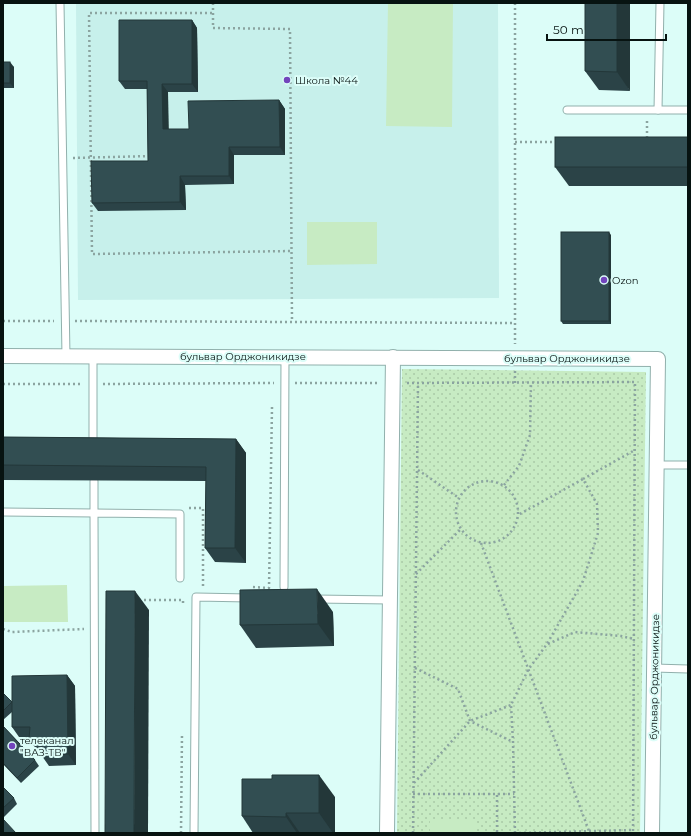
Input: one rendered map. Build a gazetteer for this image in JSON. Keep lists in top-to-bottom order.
{
  "streets": {
    "street": ["бульвар Орджоникидзе"]
  },
  "places": ["Школа №44", "Ozon", "телеканал \"ВАЗ-ТВ\""],
  "scale_bar": "50 m"
}
